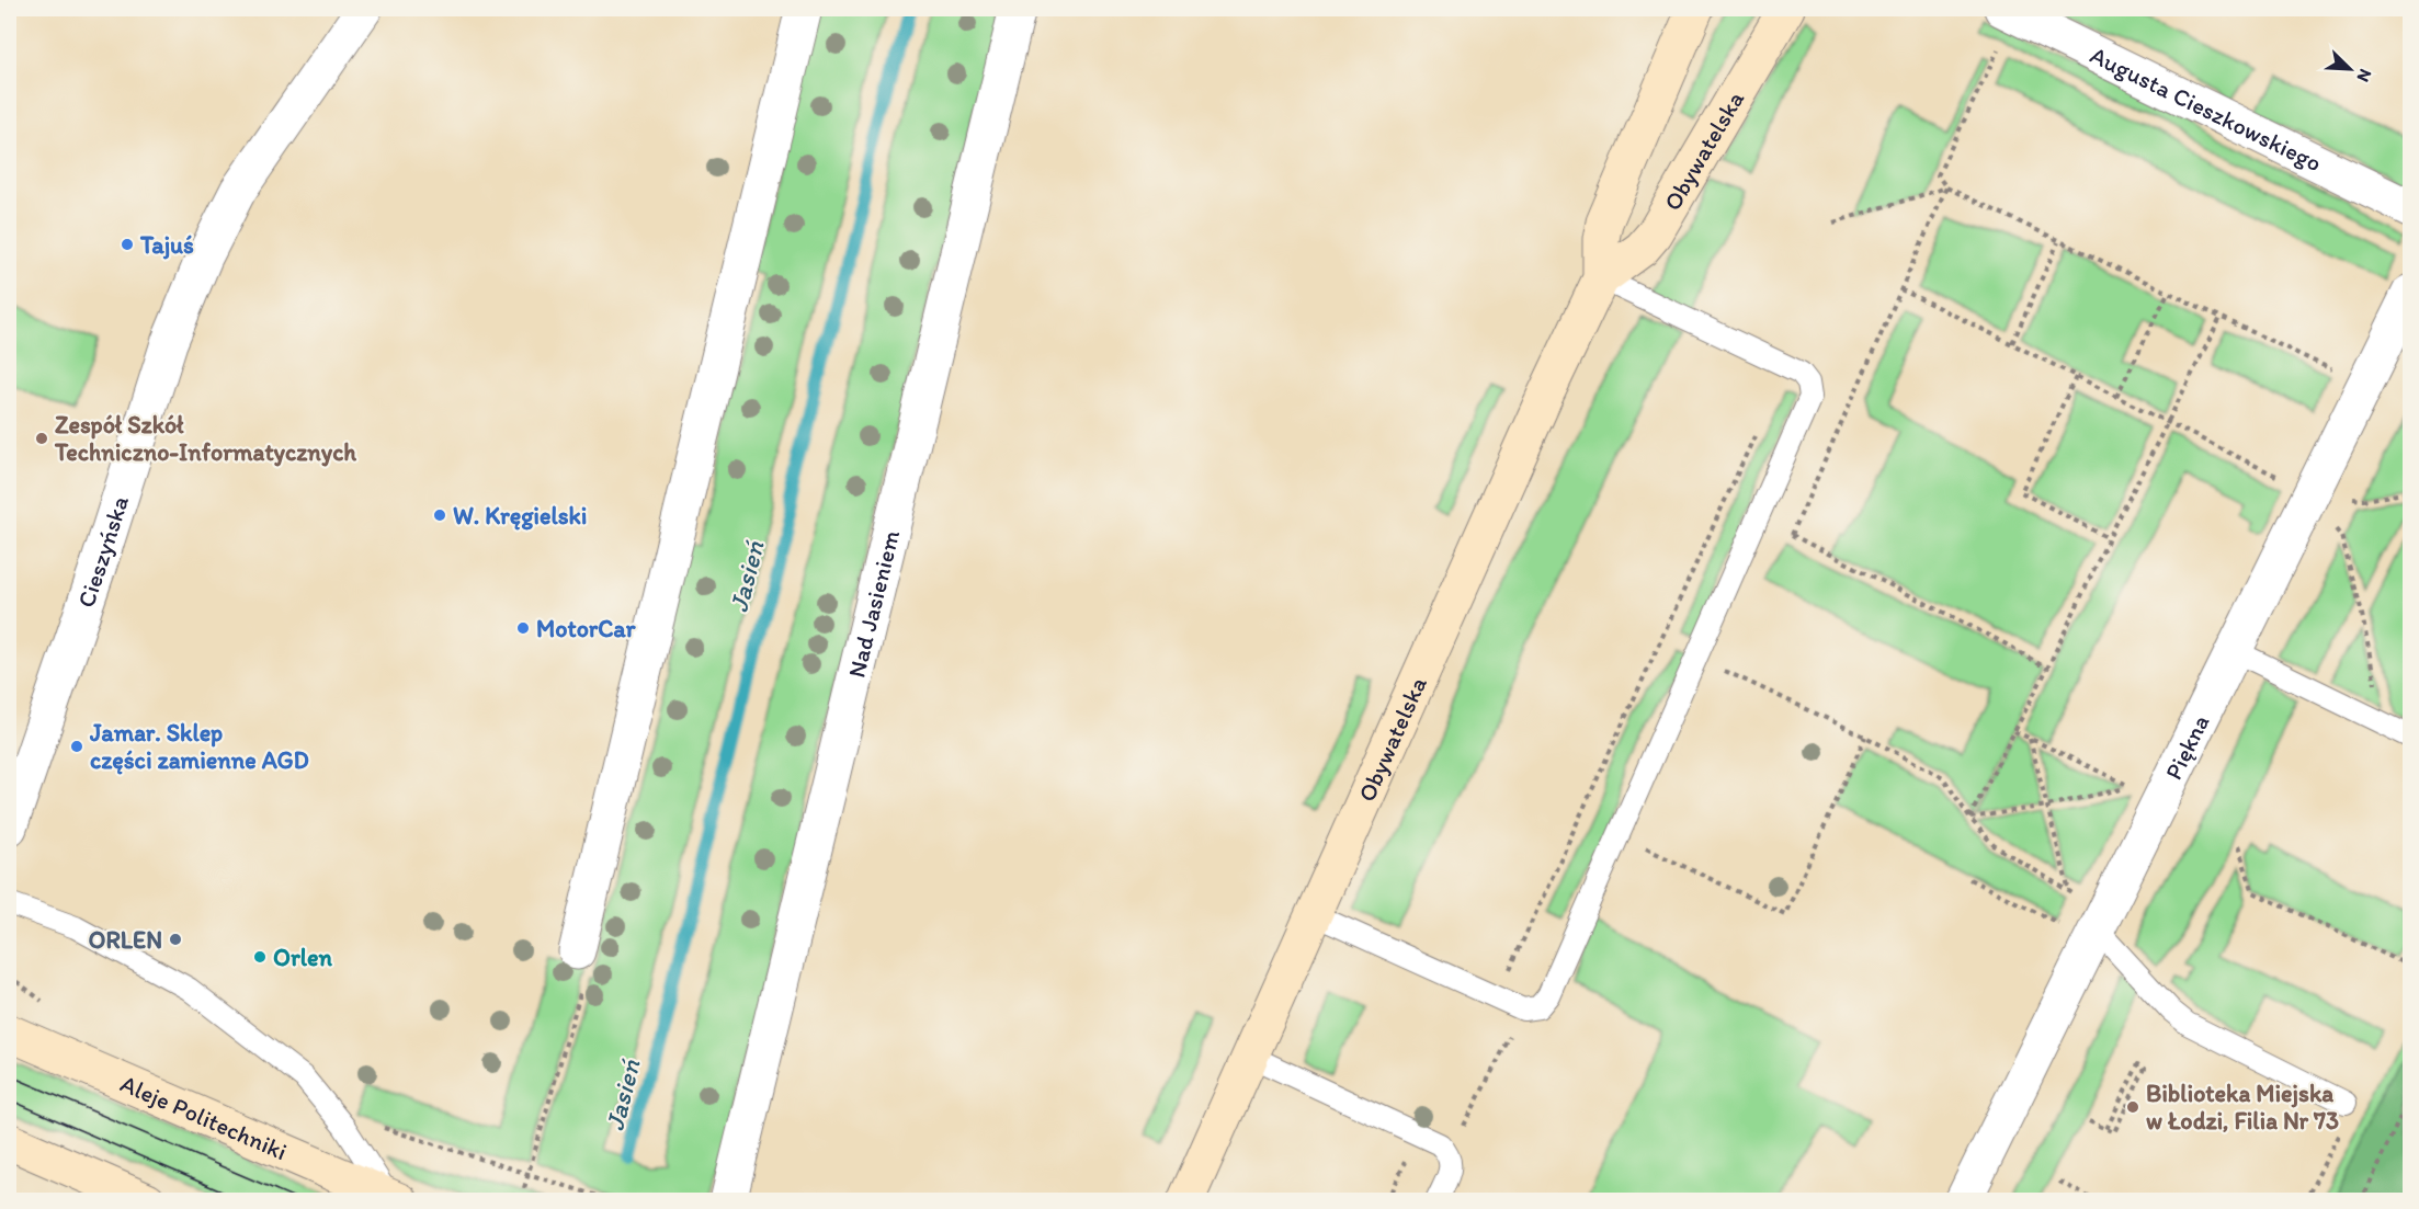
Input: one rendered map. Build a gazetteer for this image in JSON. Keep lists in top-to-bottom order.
{
  "streets": {
    "main road": ["Obywatelska", "Aleje Politechniki"],
    "street": [
      "Augusta Cieszkowskiego",
      "Cieszyńska",
      "Nad Jasieniem",
      "Piękna"
    ]
  },
  "water": ["Jasień"],
  "places": [
    "Tajuś",
    "Zespół Szkół Techniczno-Informatycznych",
    "W. Kręgielski",
    "MotorCar",
    "Jamar. Sklep części zamienne AGD",
    "ORLEN",
    "Orlen",
    "Biblioteka Miejska w Łodzi, Filia Nr 73"
  ],
  "north": "bottom right"
}
